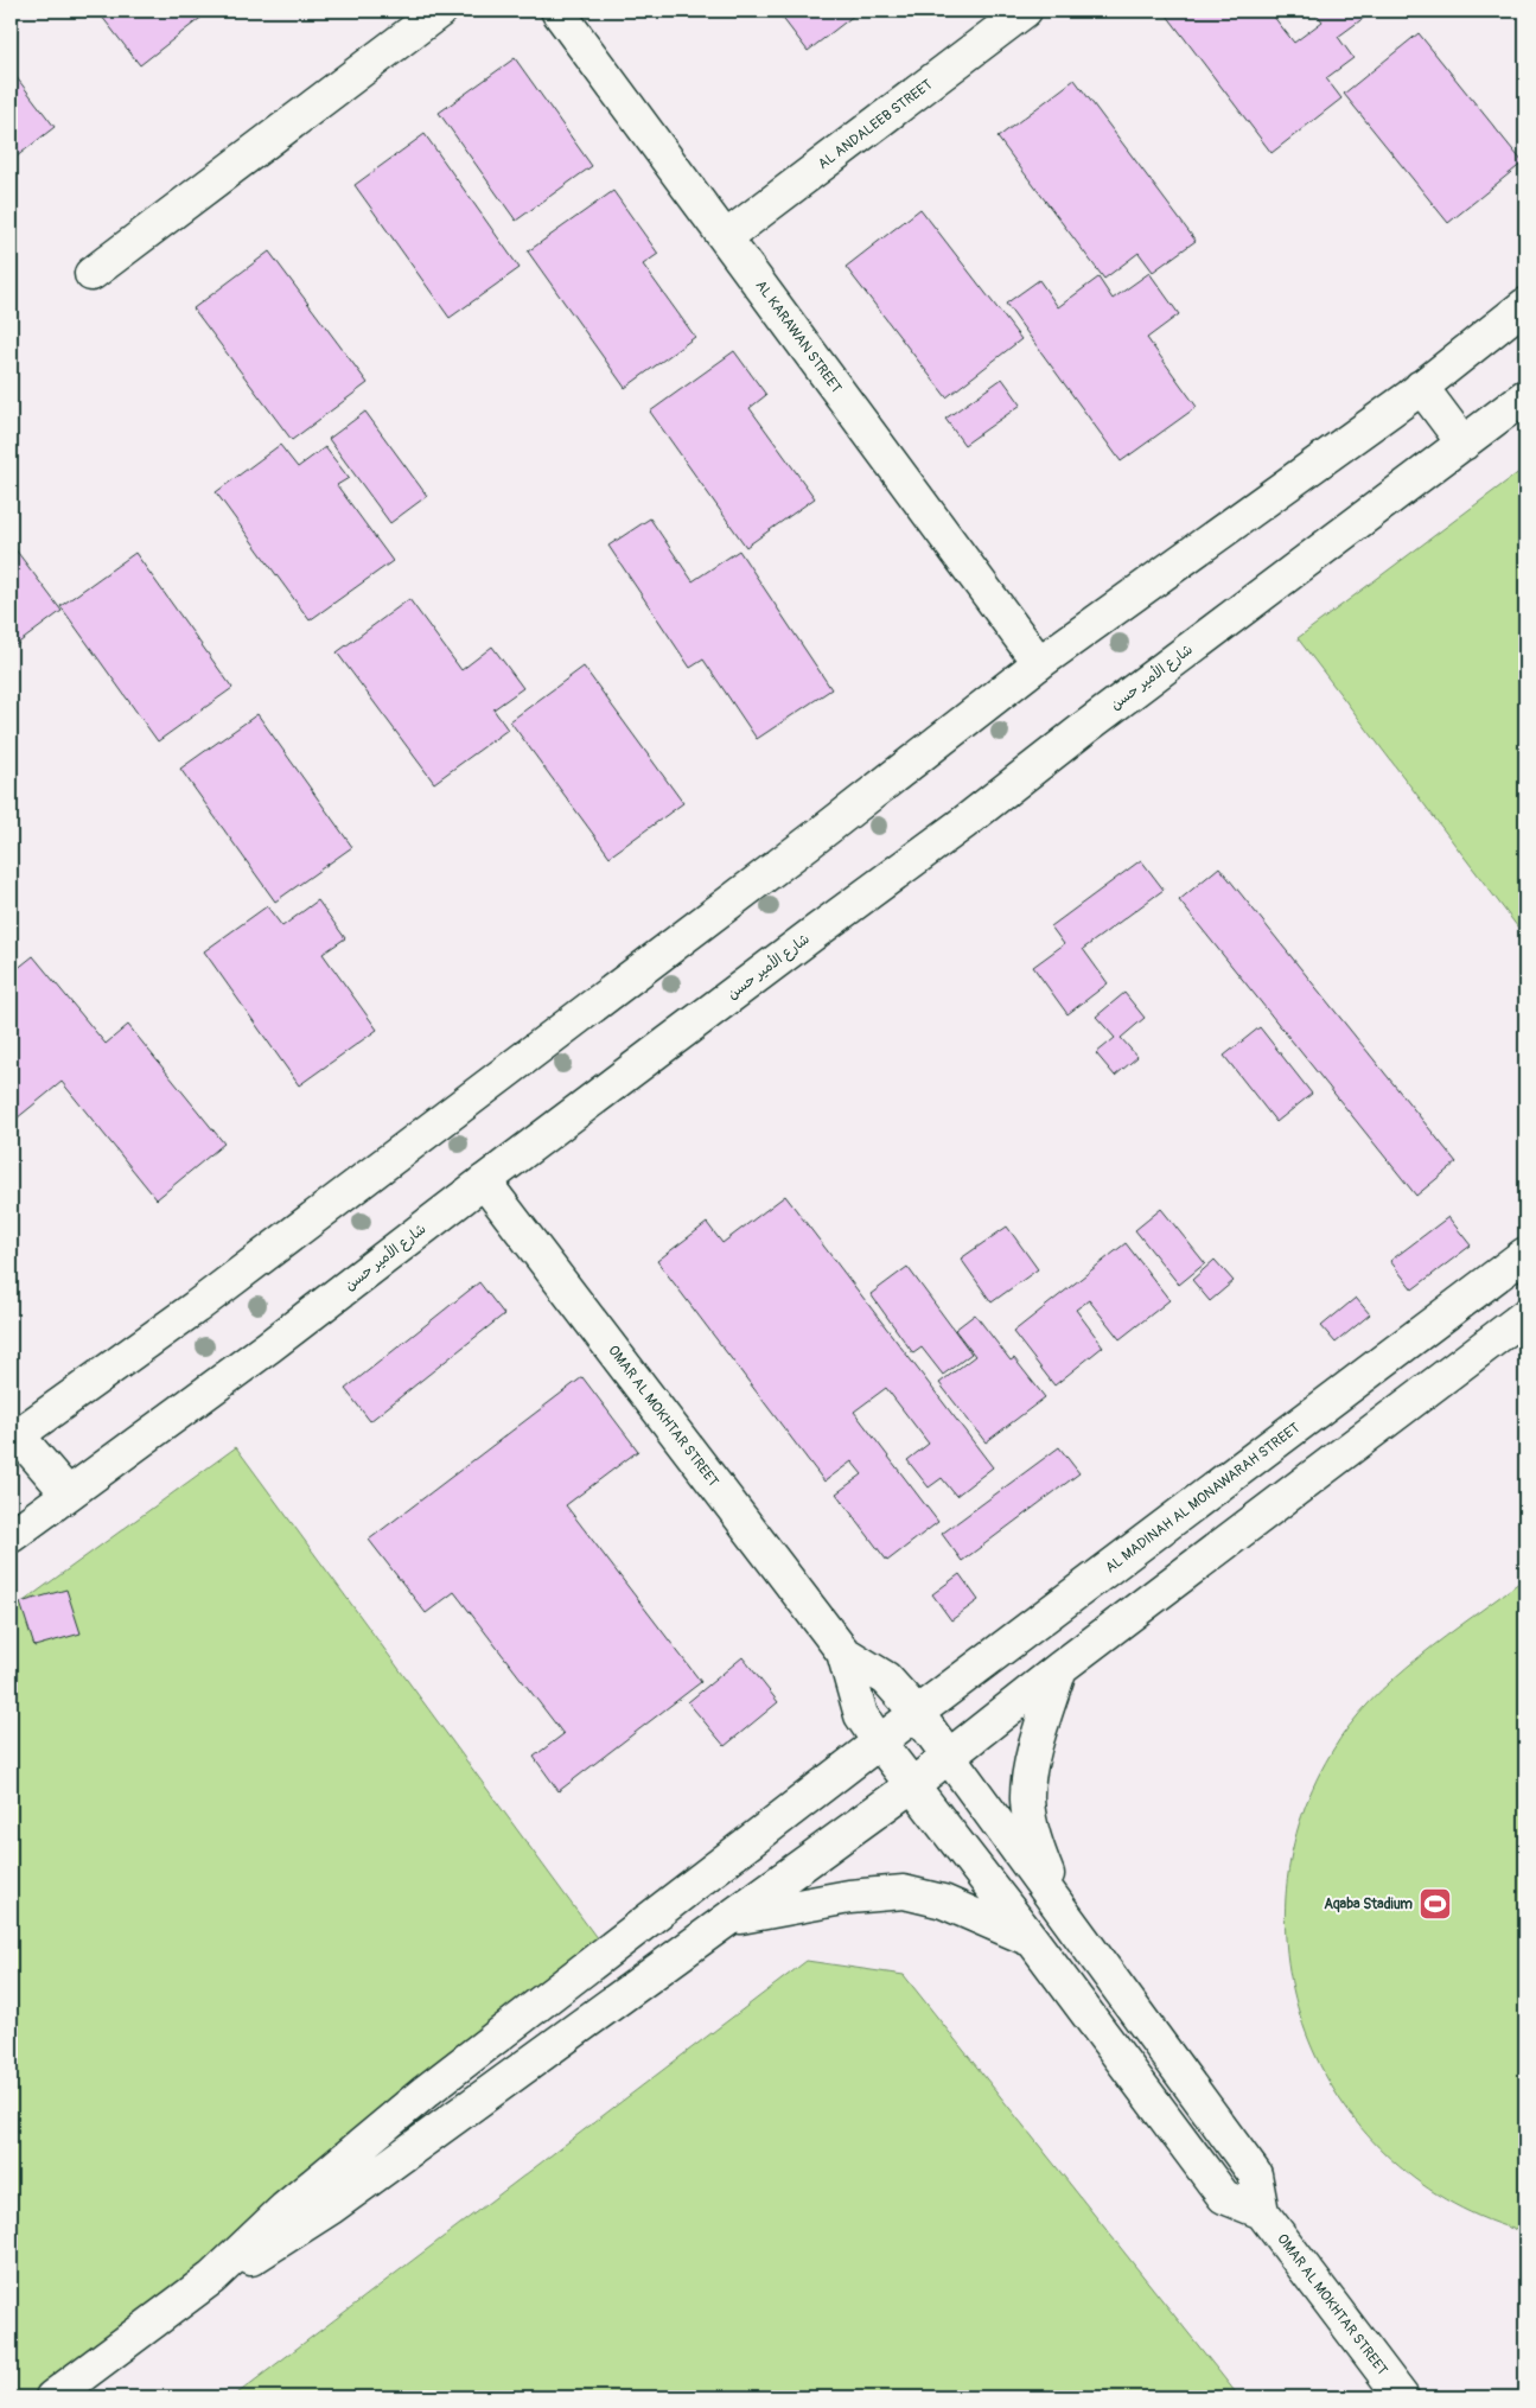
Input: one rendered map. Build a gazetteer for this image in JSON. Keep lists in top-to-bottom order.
{
  "streets": {
    "main road": [
      "AL ANDALEEB STREET",
      "AL KARAWAN STREET",
      "شارع الأمير حسن",
      "OMAR AL MOKHTAR STREET",
      "AL MADINAH AL MONAWARAH STREET"
    ]
  },
  "crossings": [
    ["AL ANDALEEB STREET", "AL KARAWAN STREET"],
    ["شارع الأمير حسن", "OMAR AL MOKHTAR STREET"]
  ],
  "places": {
    "sports": ["Aqaba Stadium"]
  }
}
